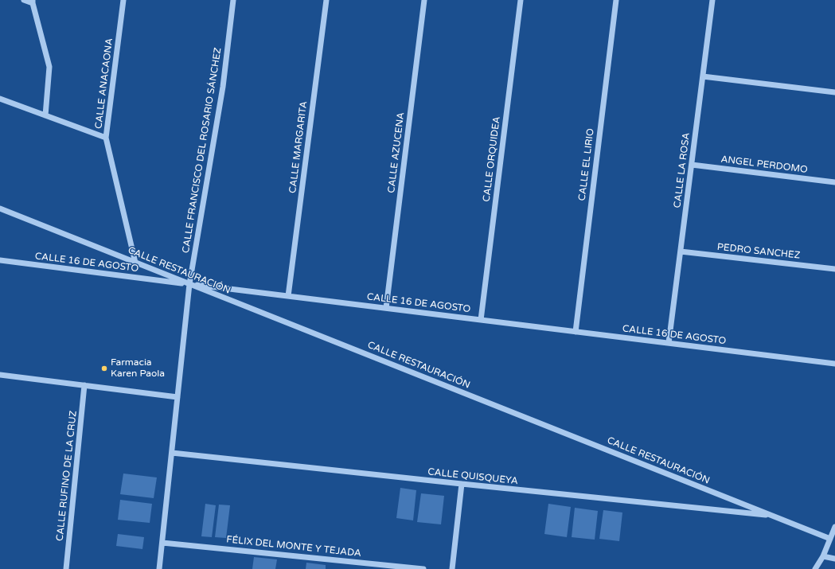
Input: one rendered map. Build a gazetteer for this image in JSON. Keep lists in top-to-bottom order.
{
  "streets": {
    "street": [
      "CALLE ANACAONA",
      "CALLE MARGARITA",
      "CALLE FRANCISCO DEL ROSARIO SÁNCHEZ",
      "CALLE AZUCENA",
      "CALLE ORQUIDEA",
      "CALLE EL LIRIO",
      "ANGEL PERDOMO",
      "CALLE LA ROSA",
      "PEDRO SANCHEZ",
      "CALLE 16 DE AGOSTO",
      "CALLE RESTAURACIÓN",
      "CALLE RUFINO DE LA CRUZ",
      "CALLE QUISQUEYA",
      "FÉLIX DEL MONTE Y TEJADA"
    ]
  },
  "crossings": [
    ["CALLE ANACAONA", "CALLE RESTAURACIÓN"],
    ["CALLE MARGARITA", "CALLE 16 DE AGOSTO"],
    ["CALLE FRANCISCO DEL ROSARIO SÁNCHEZ", "CALLE 16 DE AGOSTO"],
    ["CALLE FRANCISCO DEL ROSARIO SÁNCHEZ", "CALLE RESTAURACIÓN"],
    ["CALLE FRANCISCO DEL ROSARIO SÁNCHEZ", "CALLE QUISQUEYA"],
    ["CALLE FRANCISCO DEL ROSARIO SÁNCHEZ", "FÉLIX DEL MONTE Y TEJADA"],
    ["CALLE AZUCENA", "CALLE 16 DE AGOSTO"],
    ["CALLE ORQUIDEA", "CALLE 16 DE AGOSTO"],
    ["CALLE EL LIRIO", "CALLE 16 DE AGOSTO"],
    ["ANGEL PERDOMO", "CALLE LA ROSA"],
    ["CALLE LA ROSA", "PEDRO SANCHEZ"],
    ["CALLE LA ROSA", "CALLE 16 DE AGOSTO"],
    ["CALLE 16 DE AGOSTO", "CALLE RESTAURACIÓN"],
    ["CALLE RESTAURACIÓN", "CALLE QUISQUEYA"]
  ],
  "places": ["Farmacia Karen Paola"]
}
